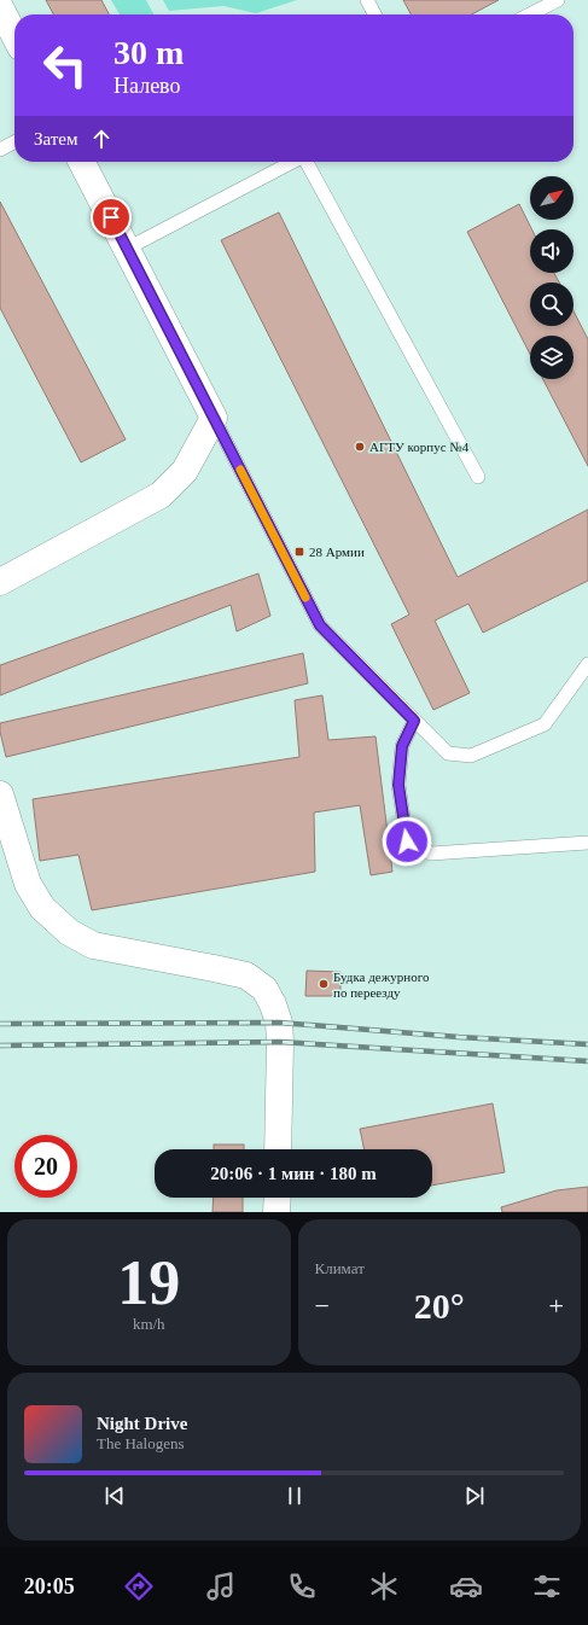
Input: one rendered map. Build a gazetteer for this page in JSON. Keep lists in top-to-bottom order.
{
  "places": {
    "other": ["АГТУ корпус №4", "Будка дежурного по переезду"],
    "transit": ["28 Армии"]
  },
  "north": "top right",
  "page": {
    "turn": ["30 m", "Налево"],
    "then": "Затем",
    "limit": "20",
    "trip": "20:06 · 1 мин · 180 m",
    "tile": [
      ["19", "km/h"],
      "Климат"
    ],
    "heat": ["−", "20°", "+"],
    "song": ["Night Drive", "The Halogens"],
    "tabs": "20:05"
  }
}
